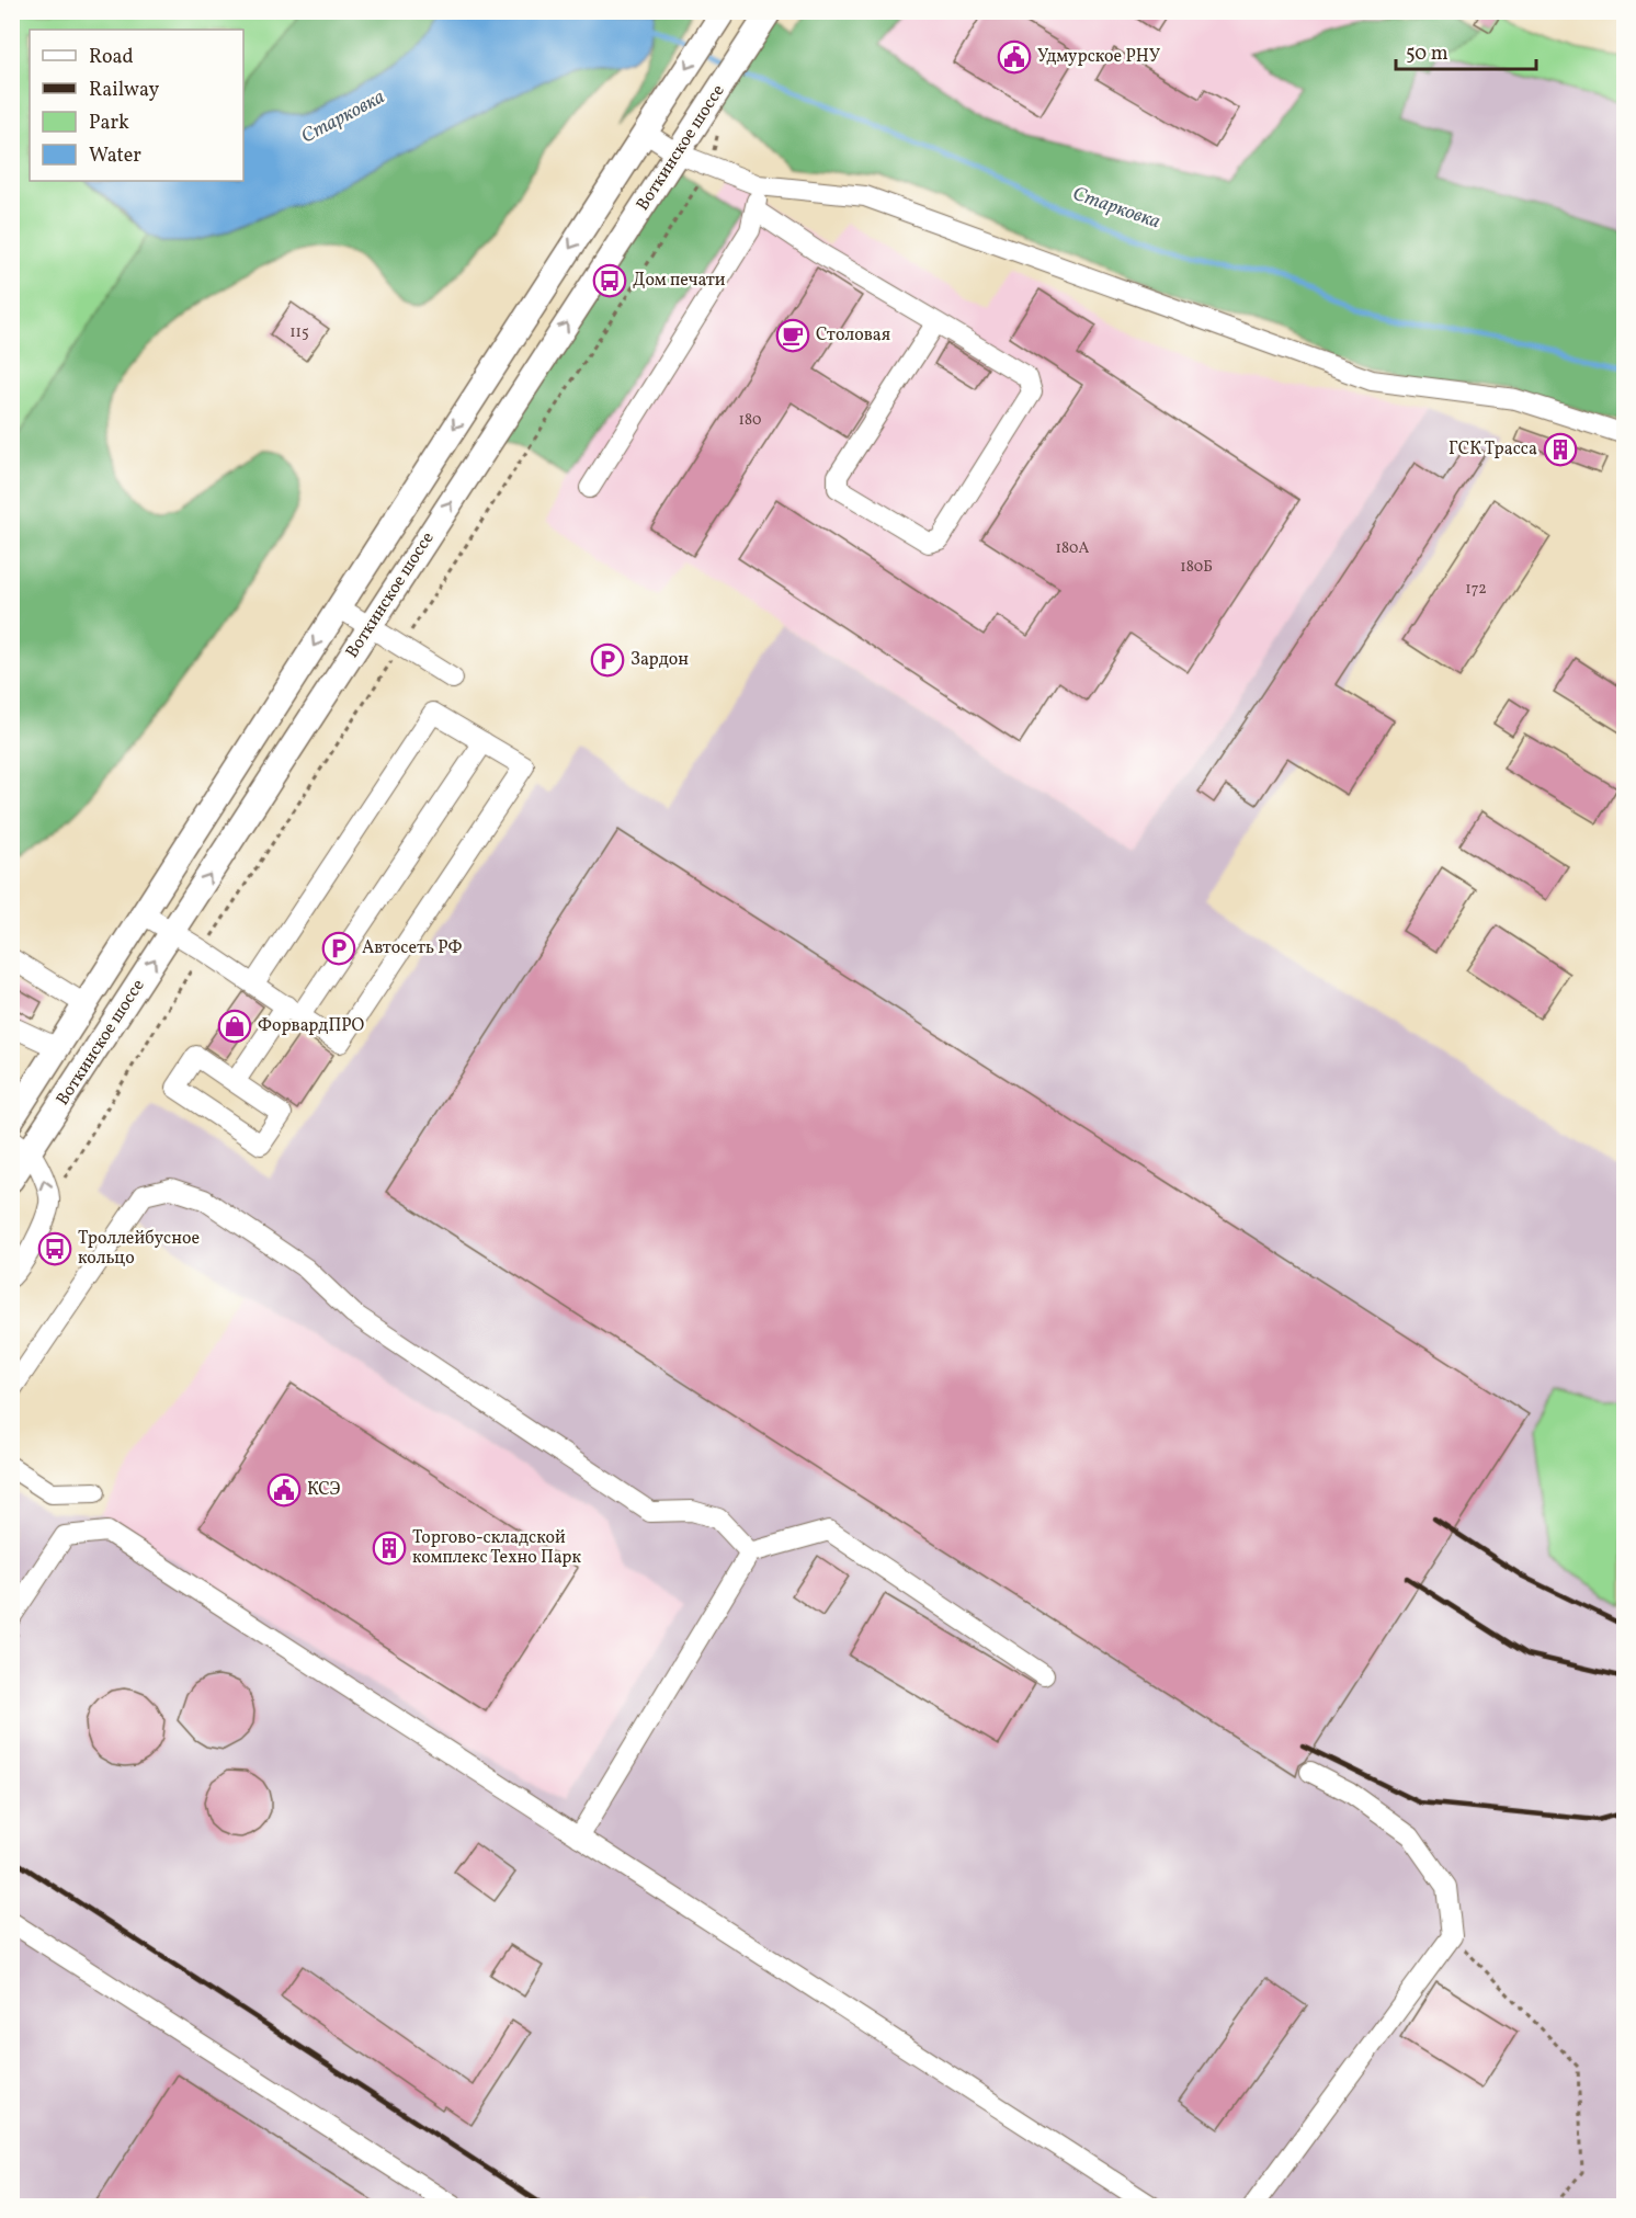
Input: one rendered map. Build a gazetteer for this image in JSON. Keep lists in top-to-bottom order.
{
  "streets": {
    "main road": ["Воткинское шоссе"]
  },
  "water": ["Старковка"],
  "places": {
    "public building": ["Удмурское РНУ", "КСЭ"],
    "bus stop": ["Дом печати", "Троллейбусное кольцо"],
    "cafe": ["Столовая"],
    "building": ["ГСК Трасса", "Торгово-складской комплекс Техно Парк"],
    "parking": ["Зардон", "Автосеть РФ"],
    "shop": ["ФорвардПРО"]
  },
  "house_numbers": [
    "115",
    "180",
    "180А",
    "180Б",
    "172"
  ],
  "legend": [
    "Road",
    "Railway",
    "Park",
    "Water"
  ],
  "scale_bar": "50 m"
}
